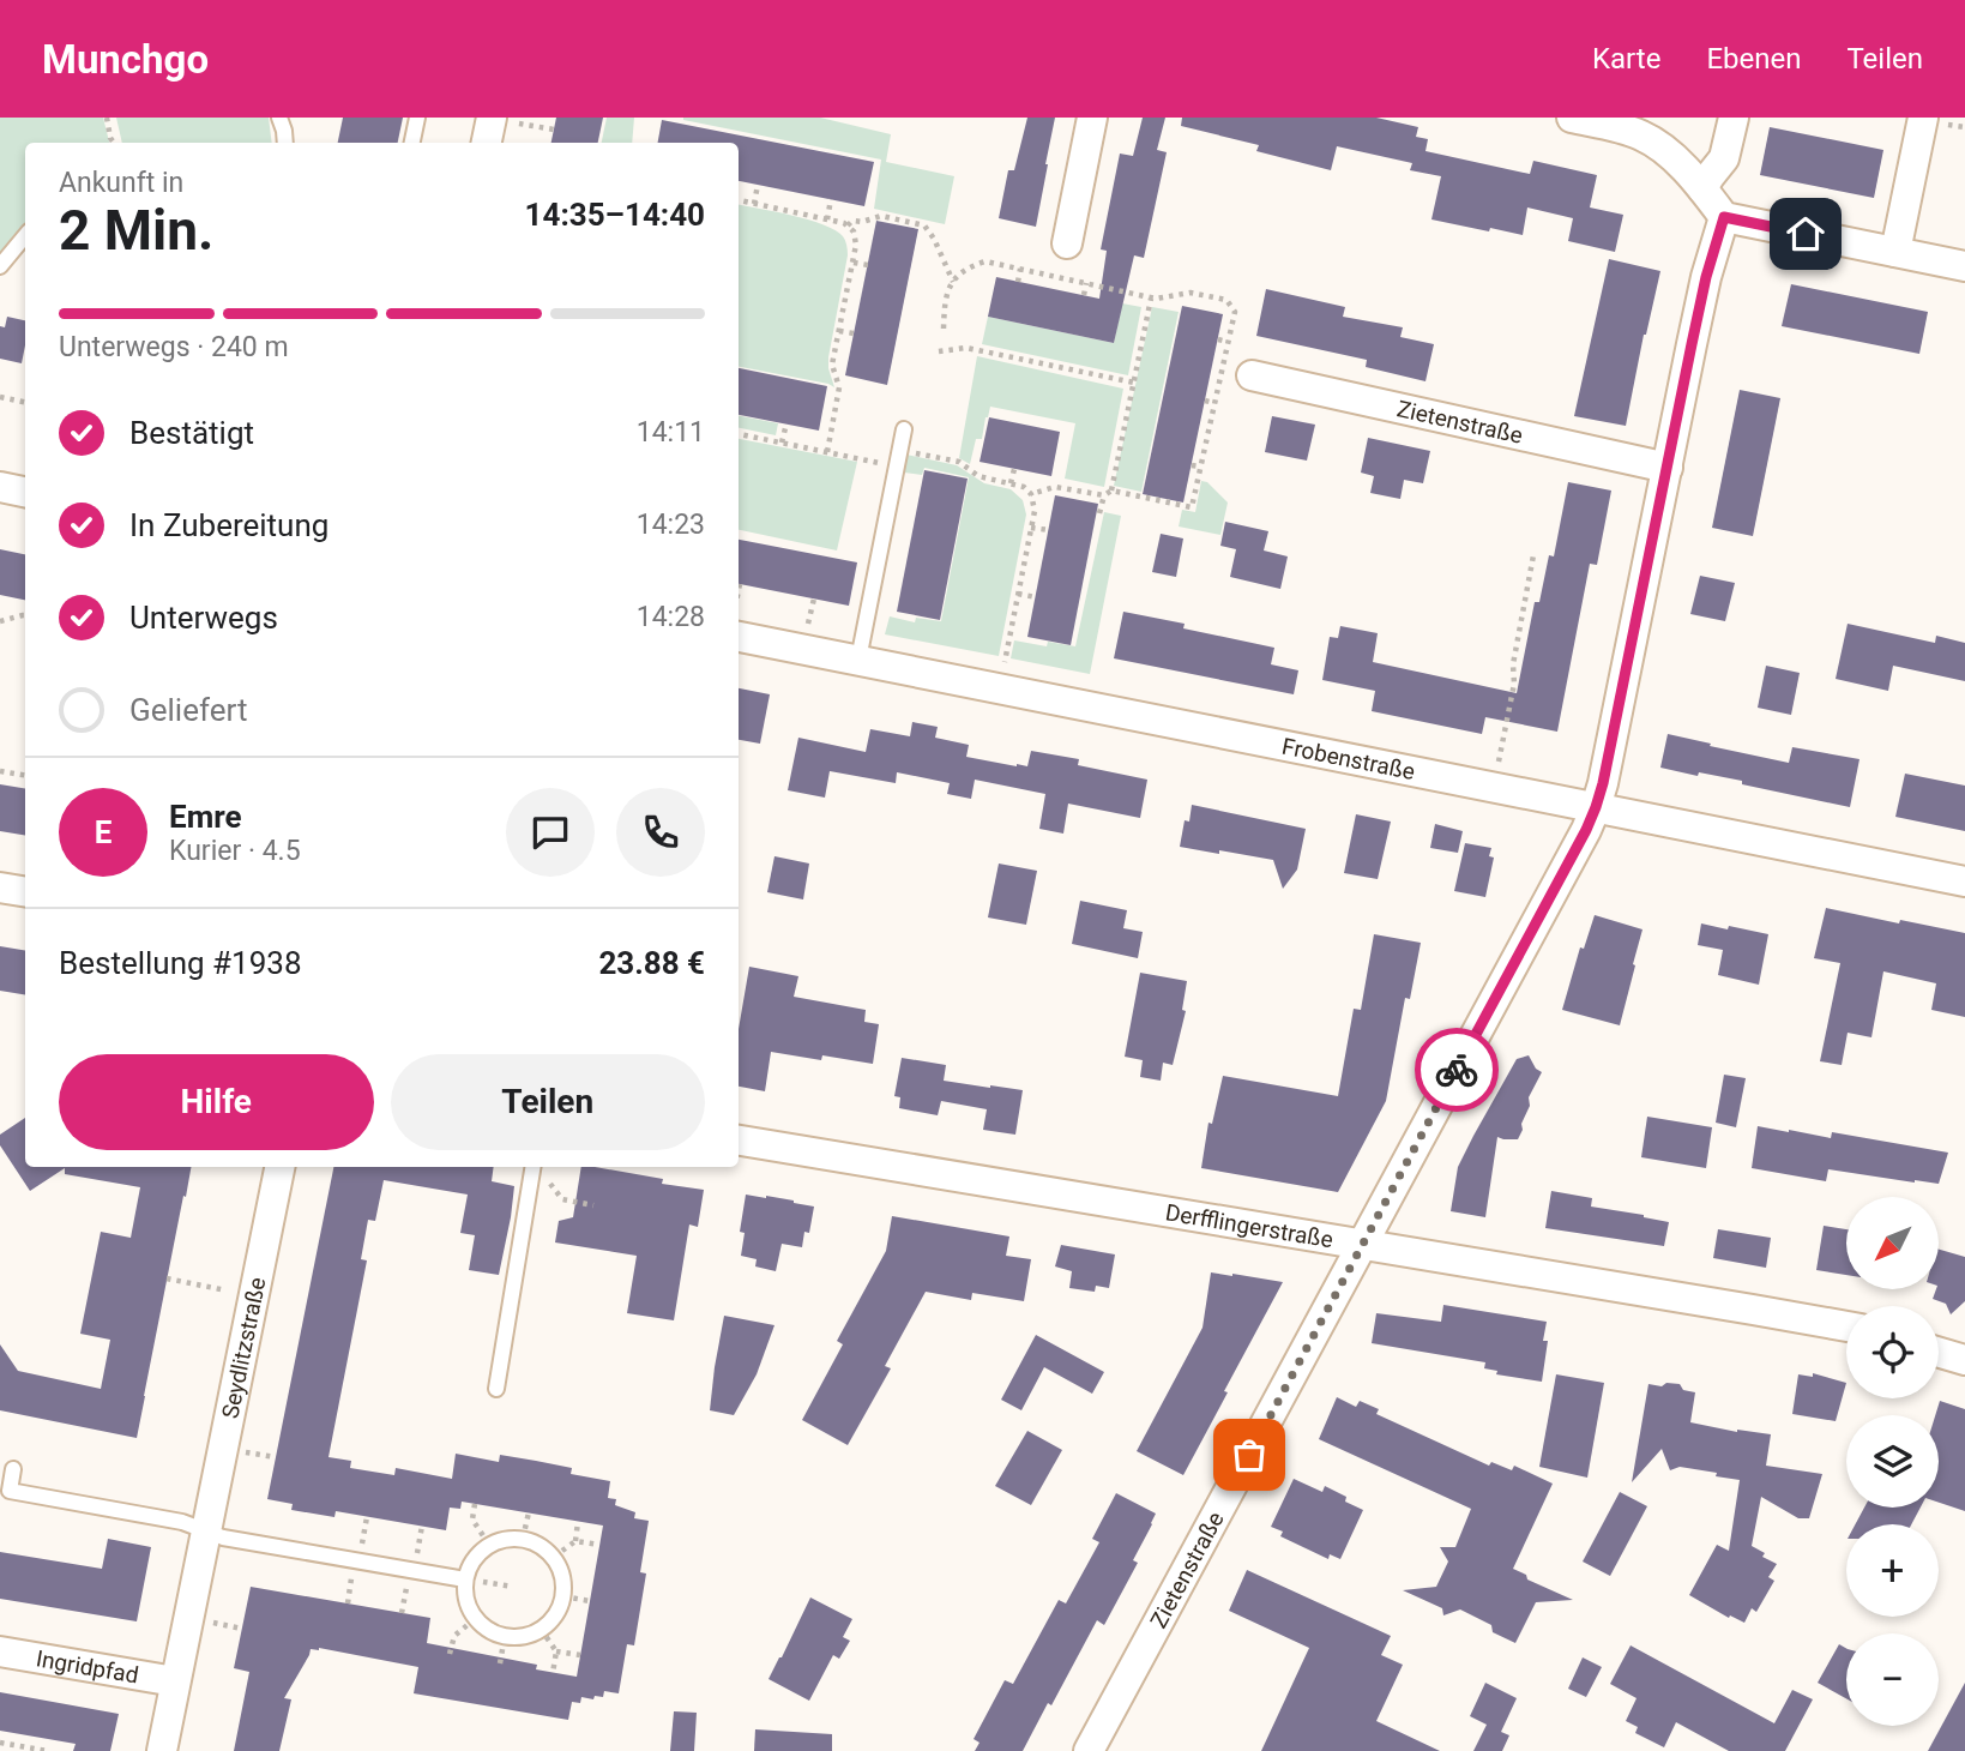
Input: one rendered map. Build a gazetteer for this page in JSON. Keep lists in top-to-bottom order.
{
  "streets": {
    "street": [
      "Zietenstraße",
      "Frobenstraße",
      "Derfflingerstraße",
      "Seydlitzstraße",
      "Ingridpfad"
    ]
  },
  "crossings": [
    ["Zietenstraße", "Frobenstraße"],
    ["Zietenstraße", "Derfflingerstraße"],
    ["Seydlitzstraße", "Ingridpfad"]
  ],
  "north": "bottom left",
  "page": {
    "header": "Munchgo",
    "nav": ["Karte", "Ebenen", "Teilen"],
    "heading": ["2 Min.", "Ankunft in", "14:35–14:40"],
    "panel": [
      "Emre",
      "Kurier · 4.5",
      "Bestellung #1938",
      "23.88 €"
    ],
    "bar": "Unterwegs · 240 m",
    "list": [
      ["Bestätigt", "14:11"],
      ["In Zubereitung", "14:23"],
      ["Unterwegs", "14:28"],
      "Geliefert"
    ],
    "round": "E",
    "buttons": ["Hilfe", "Teilen"],
    "map_buttons": ["+", "−"]
  }
}
